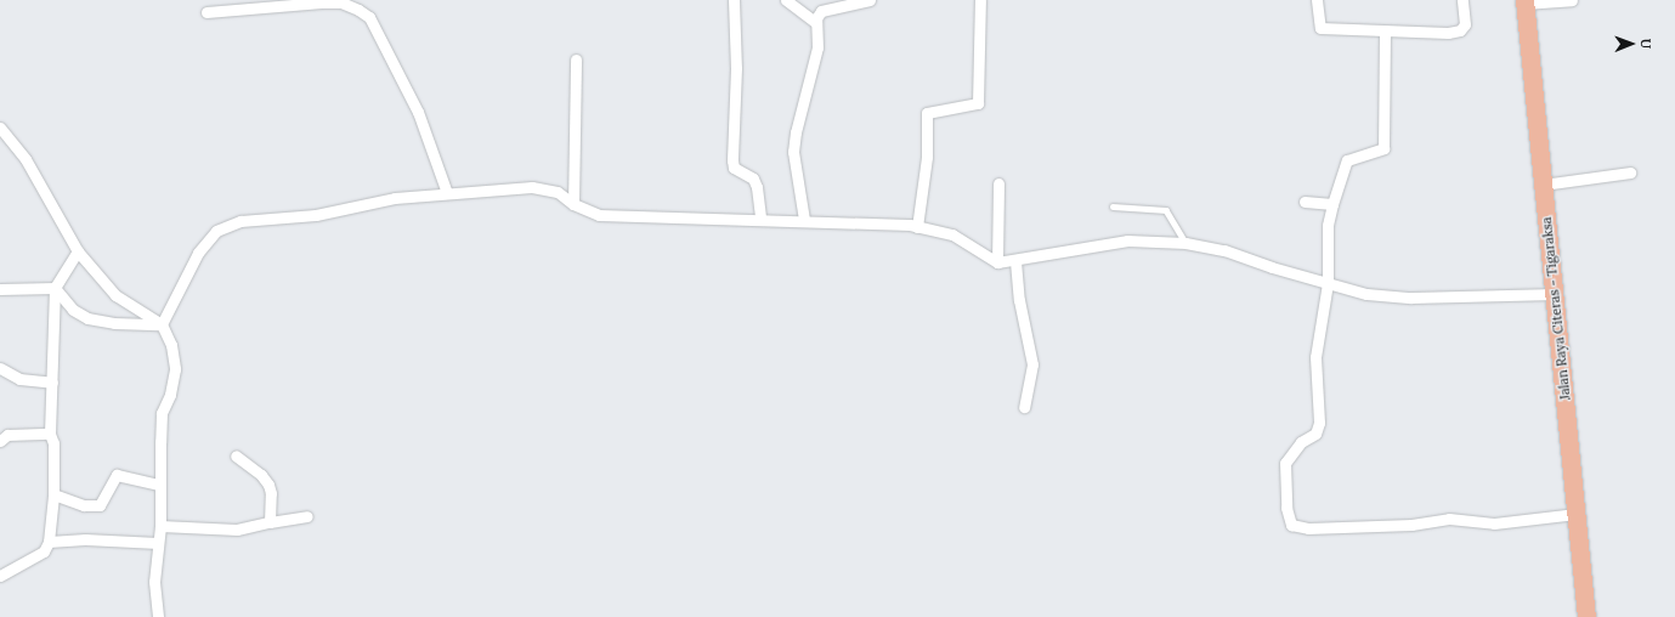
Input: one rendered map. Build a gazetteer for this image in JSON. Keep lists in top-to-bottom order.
{
  "streets": {
    "main road": ["Jalan Raya Citeras - Tigaraksa"]
  },
  "north": "right"
}
